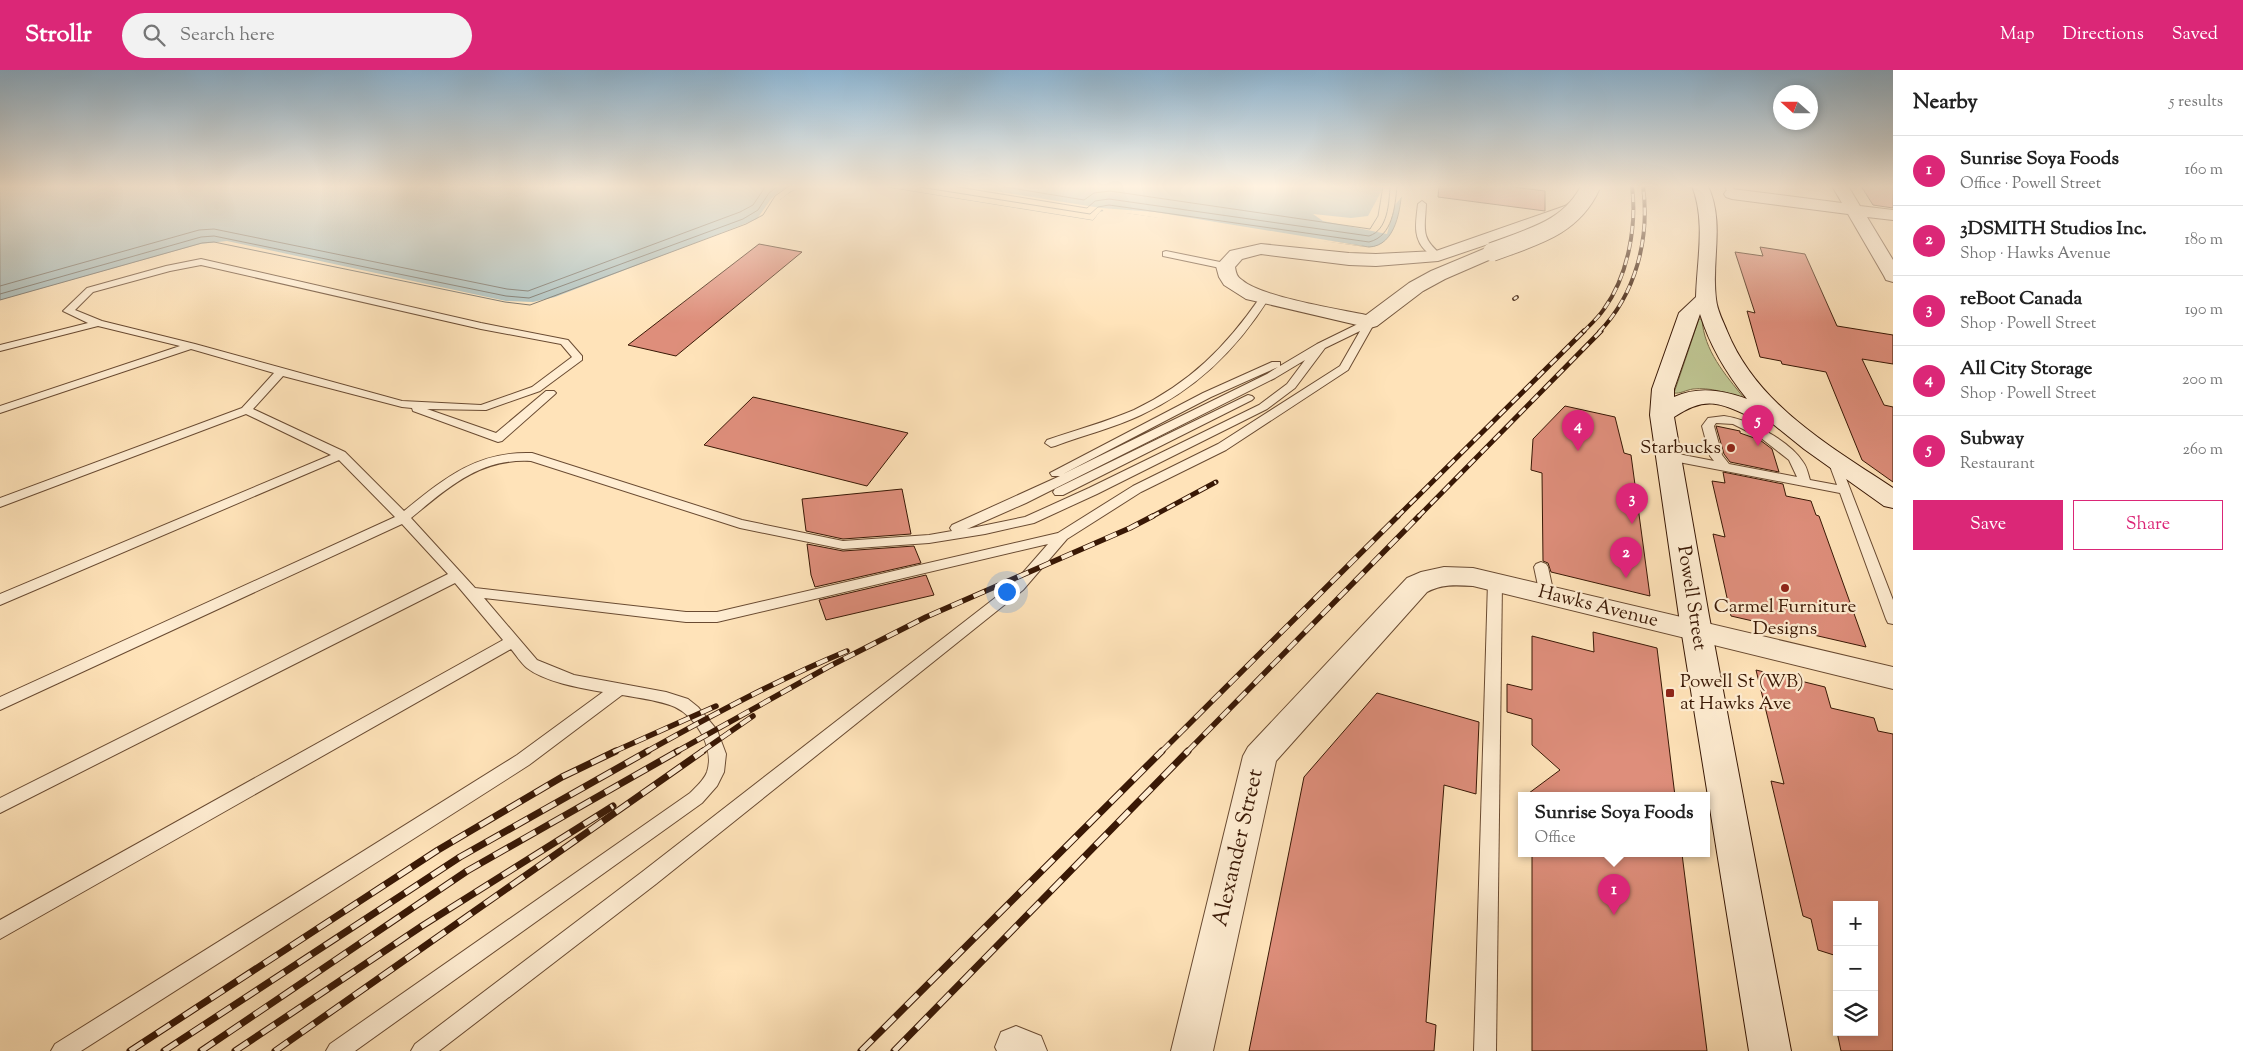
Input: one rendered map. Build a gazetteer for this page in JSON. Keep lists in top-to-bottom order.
{
  "streets": {
    "street": ["Powell Street", "Hawks Avenue", "Alexander Street"]
  },
  "crossings": [
    ["Powell Street", "Hawks Avenue"],
    ["Hawks Avenue", "Alexander Street"]
  ],
  "places": {
    "other": ["Starbucks", "Carmel Furniture Designs"],
    "transit": ["Powell St (WB) at Hawks Ave"]
  },
  "north": "left",
  "page": {
    "header": "Strollr",
    "search": "Search here",
    "nav": ["Map", "Directions", "Saved"],
    "heading": ["Nearby", "5 results"],
    "list": [
      {
        "mark": "1",
        "name": "Sunrise Soya Foods",
        "note": "Office · Powell Street",
        "value": "160 m"
      },
      {
        "mark": "2",
        "name": "3DSMITH Studios Inc.",
        "note": "Shop · Hawks Avenue",
        "value": "180 m"
      },
      {
        "mark": "3",
        "name": "reBoot Canada",
        "note": "Shop · Powell Street",
        "value": "190 m"
      },
      {
        "mark": "4",
        "name": "All City Storage",
        "note": "Shop · Powell Street",
        "value": "200 m"
      },
      {
        "mark": "5",
        "name": "Subway",
        "note": "Restaurant",
        "value": "260 m"
      }
    ],
    "pins": [
      "5",
      "4",
      "3",
      "2",
      "1"
    ],
    "buttons": ["Save", "Share"],
    "popup": ["Sunrise Soya Foods", "Office"],
    "map_buttons": ["+", "−"]
  }
}
